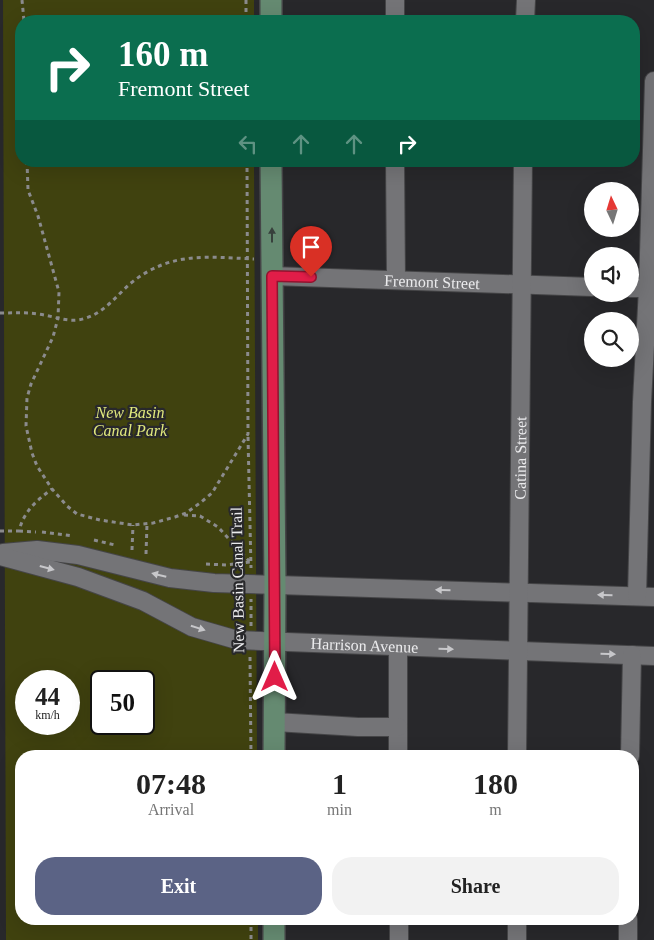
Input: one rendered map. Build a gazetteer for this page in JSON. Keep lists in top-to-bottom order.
{
  "streets": {
    "street": ["Fremont Street", "Catina Street", "Harrison Avenue"],
    "path": ["New Basin Canal Trail"]
  },
  "crossings": [
    ["Fremont Street", "Catina Street"],
    ["Catina Street", "Harrison Avenue"],
    ["New Basin Canal Trail", "Harrison Avenue"]
  ],
  "parks": ["New Basin Canal Park"],
  "north": "top",
  "page": {
    "turn": ["160 m", "Fremont Street"],
    "speed": "44 km/h",
    "limit": "50",
    "eta": [
      "07:48",
      "Arrival",
      "1",
      "min",
      "180",
      "m"
    ],
    "buttons": ["Exit", "Share"]
  }
}
